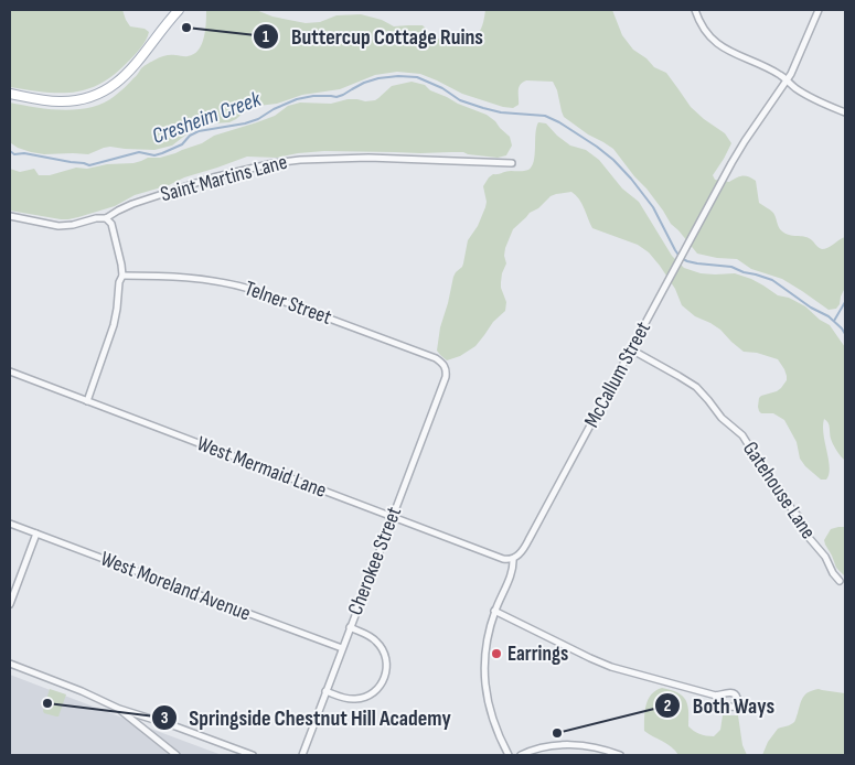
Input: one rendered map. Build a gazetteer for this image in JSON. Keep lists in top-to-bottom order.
{
  "streets": {
    "street": [
      "Saint Martins Lane",
      "Telner Street",
      "McCallum Street",
      "West Mermaid Lane",
      "Gatehouse Lane",
      "Cherokee Street",
      "West Moreland Avenue"
    ]
  },
  "crossings": [
    ["Telner Street", "Cherokee Street"],
    ["McCallum Street", "West Mermaid Lane"],
    ["McCallum Street", "Gatehouse Lane"],
    ["West Mermaid Lane", "Cherokee Street"],
    ["Cherokee Street", "West Moreland Avenue"]
  ],
  "water": ["Cresheim Creek"],
  "places": [
    "Buttercup Cottage Ruins",
    "Earrings",
    "Springside Chestnut Hill Academy",
    "Both Ways"
  ]
}
